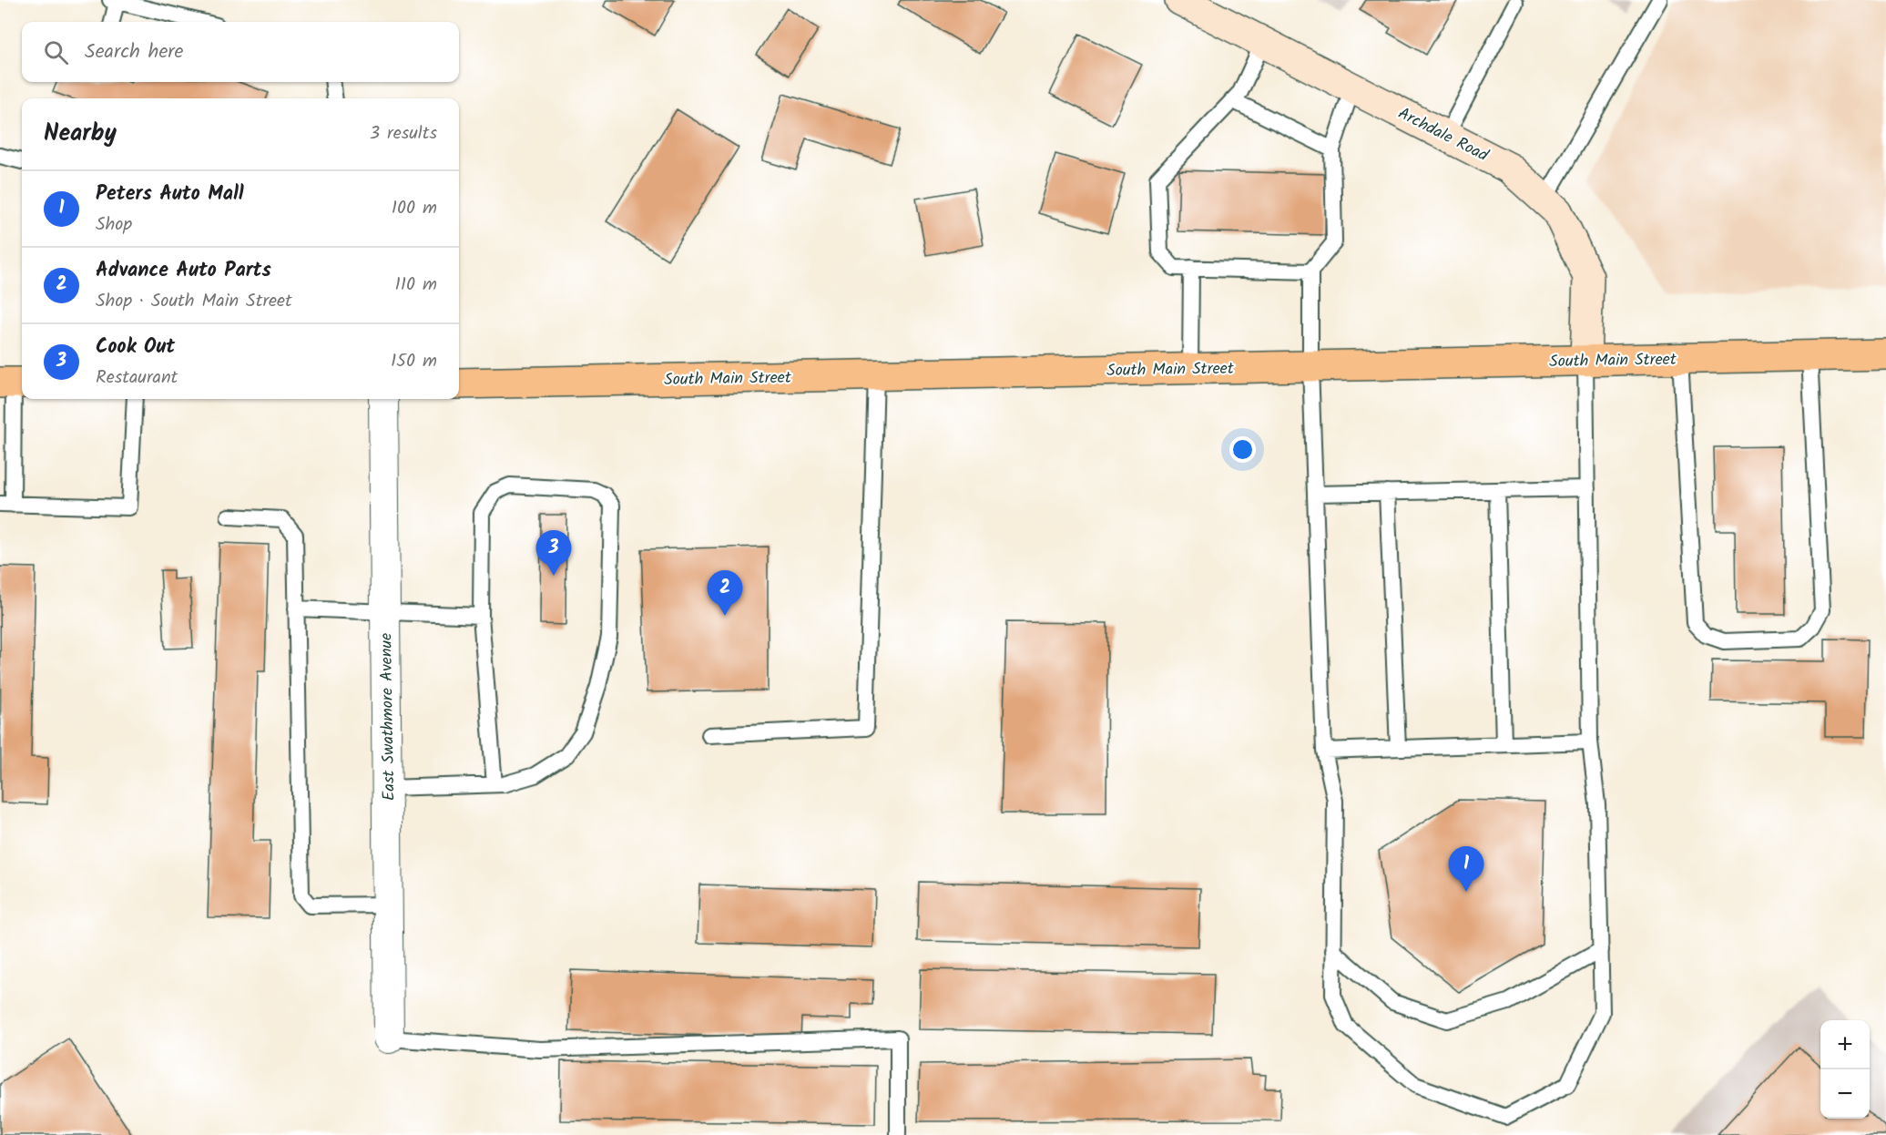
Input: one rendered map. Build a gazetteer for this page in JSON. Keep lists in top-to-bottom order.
{
  "streets": {
    "main road": ["Archdale Road", "South Main Street"],
    "street": ["East Swathmore Avenue"]
  },
  "crossings": [
    ["Archdale Road", "South Main Street"]
  ],
  "page": {
    "search": "Search here",
    "heading": ["Nearby", "3 results"],
    "list": [
      {
        "mark": "1",
        "name": "Peters Auto Mall",
        "note": "Shop",
        "value": "100 m"
      },
      {
        "mark": "2",
        "name": "Advance Auto Parts",
        "note": "Shop · South Main Street",
        "value": "110 m"
      },
      {
        "mark": "3",
        "name": "Cook Out",
        "note": "Restaurant",
        "value": "150 m"
      }
    ],
    "pins": ["3", "2", "1"],
    "map_buttons": ["+", "−"]
  }
}
